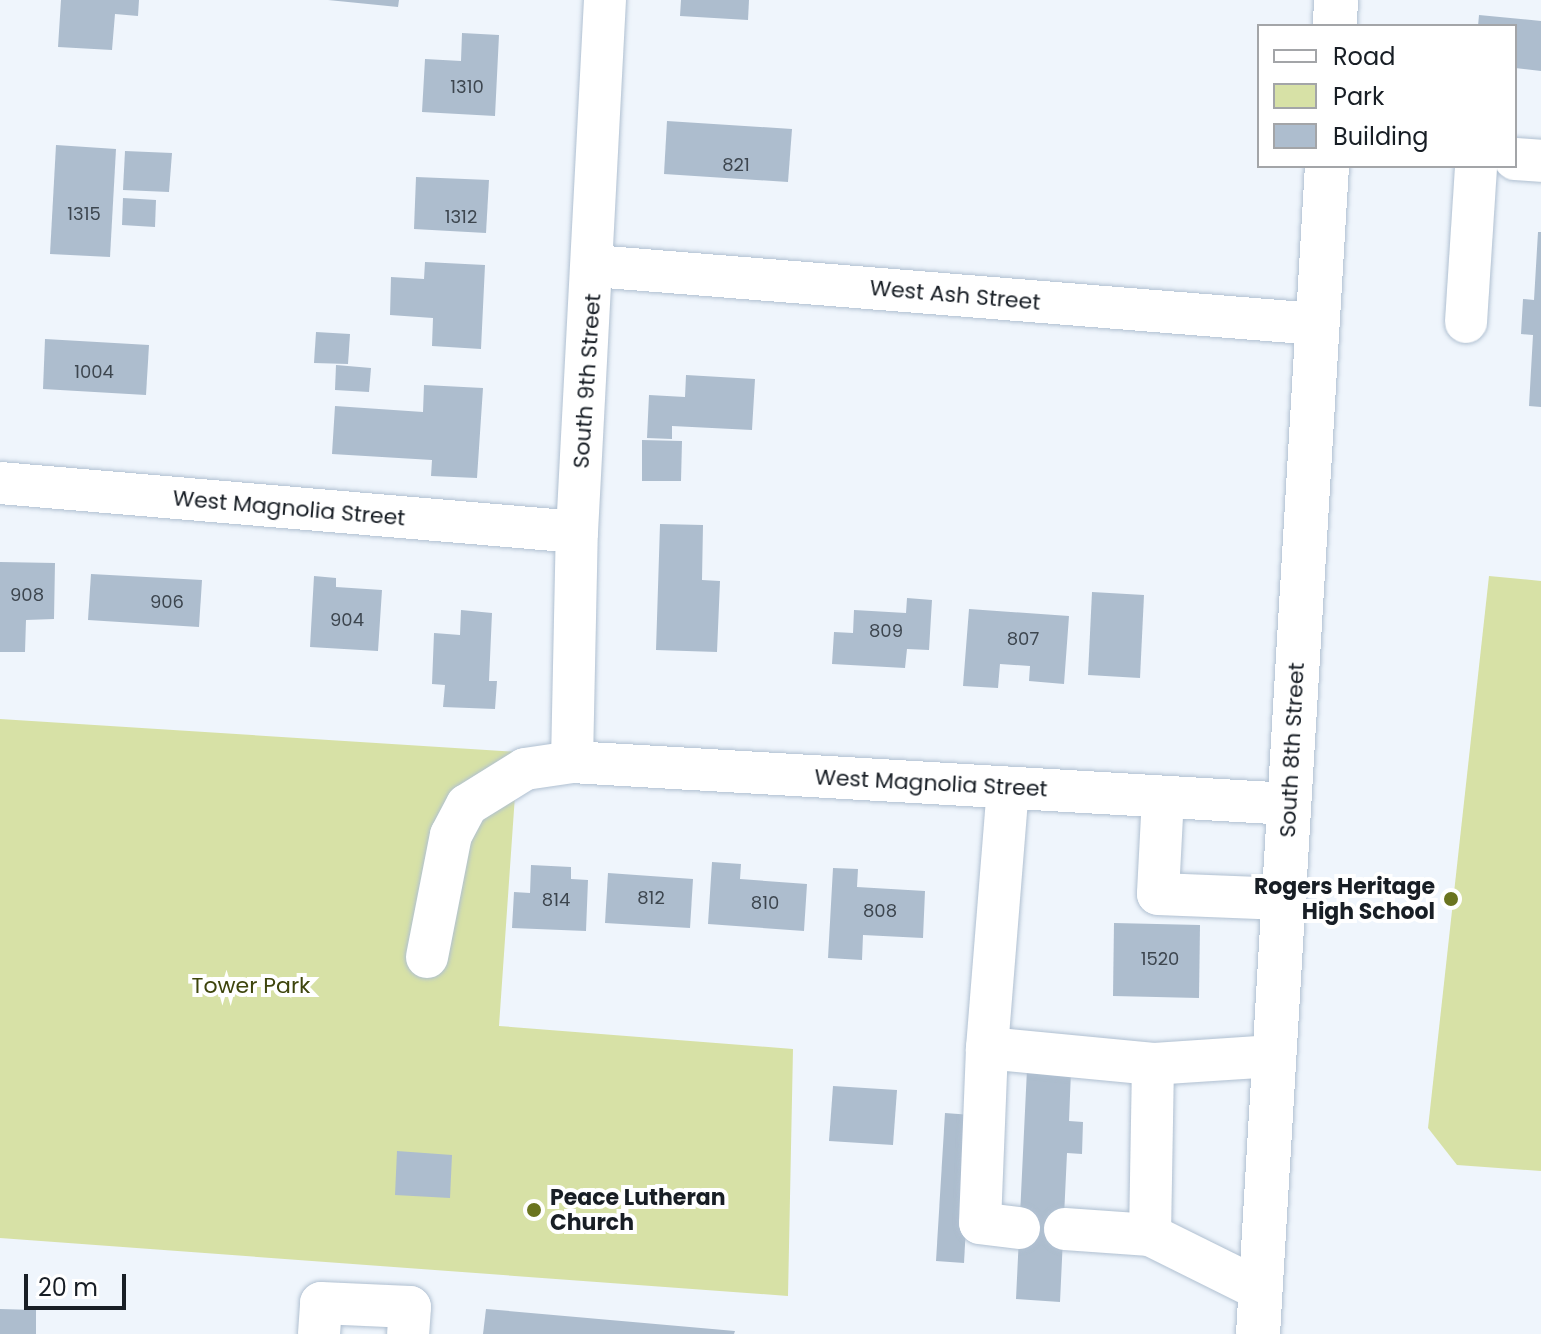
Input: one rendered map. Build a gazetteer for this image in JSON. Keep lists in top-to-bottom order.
{
  "streets": {
    "main road": ["South 8th Street"],
    "street": ["West Ash Street", "South 9th Street", "West Magnolia Street"]
  },
  "crossings": [
    ["West Ash Street", "South 9th Street"],
    ["West Ash Street", "South 8th Street"],
    ["South 9th Street", "West Magnolia Street"],
    ["West Magnolia Street", "South 8th Street"]
  ],
  "parks": ["Tower Park"],
  "places": ["Rogers Heritage High School", "Peace Lutheran Church"],
  "house_numbers": [
    "1310",
    "821",
    "1315",
    "1312",
    "1004",
    "908",
    "906",
    "904",
    "809",
    "807",
    "812",
    "814",
    "810",
    "808",
    "1520"
  ],
  "legend": ["Road", "Park", "Building"],
  "scale_bar": "20 m"
}
